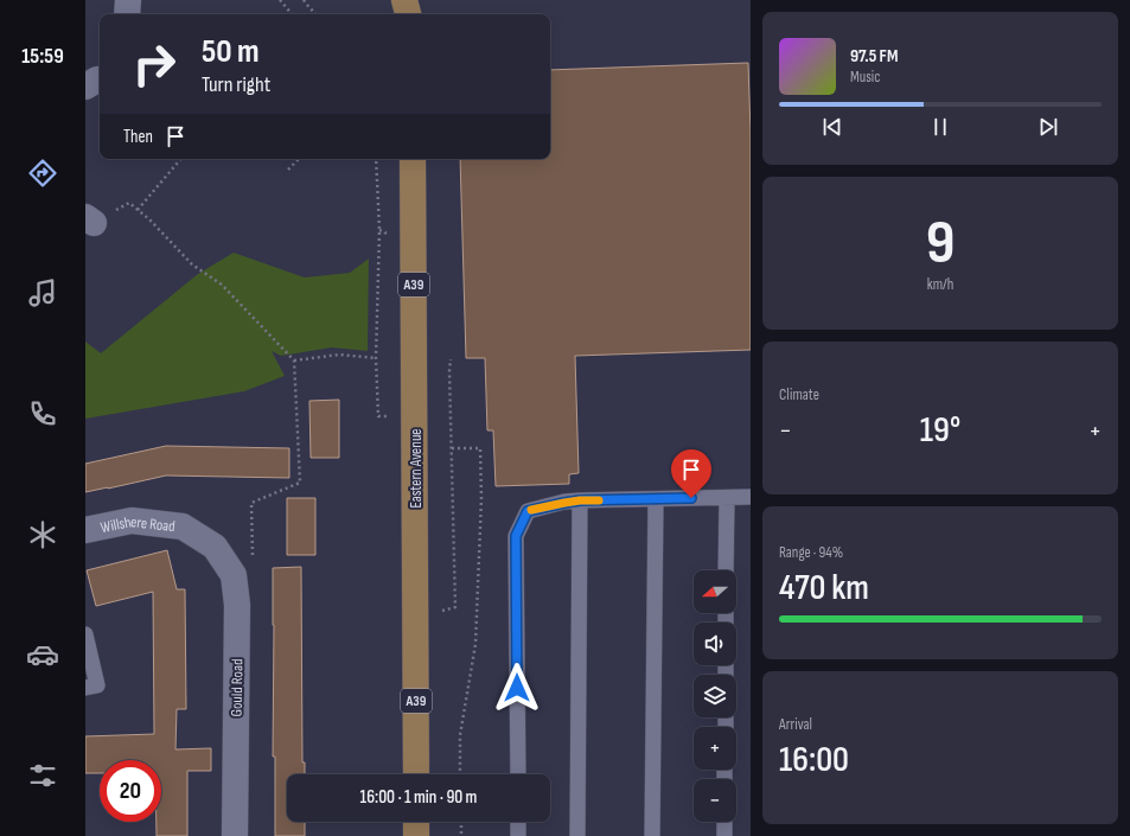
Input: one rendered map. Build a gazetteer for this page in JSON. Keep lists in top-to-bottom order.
{
  "streets": {
    "main road": ["A39", "Eastern Avenue"],
    "street": ["Willshere Road", "Gould Road"]
  },
  "crossings": [
    ["Willshere Road", "Gould Road"]
  ],
  "north": "left",
  "page": {
    "tabs": "15:59",
    "turn": ["50 m", "Turn right"],
    "song": ["97.5 FM", "Music"],
    "then": "Then",
    "tile": [
      ["9", "km/h"],
      "Climate",
      ["Range · 94%", "470 km"],
      ["Arrival", "16:00"]
    ],
    "heat": ["−", "19°", "+"],
    "map_buttons": ["+", "−"],
    "limit": "20",
    "trip": "16:00 · 1 min · 90 m"
  }
}
